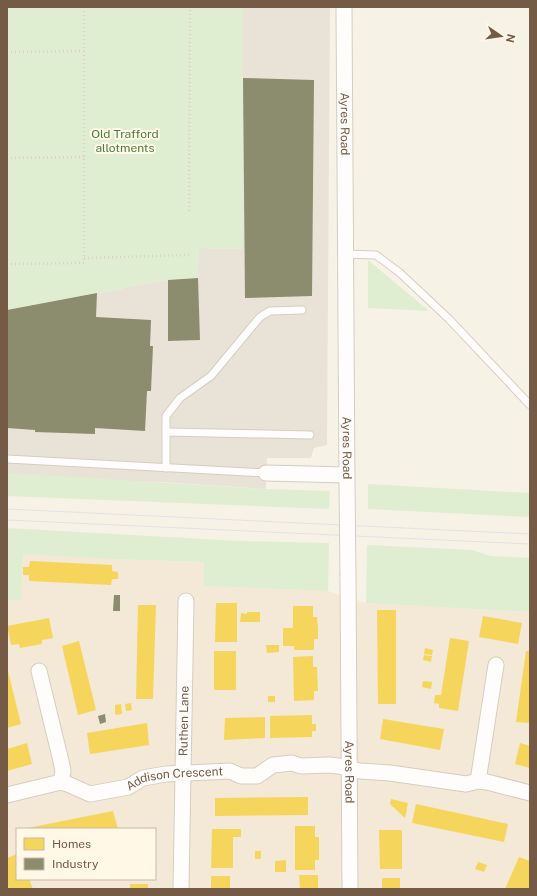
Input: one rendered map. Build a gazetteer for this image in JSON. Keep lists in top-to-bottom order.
{
  "streets": {
    "street": ["Ayres Road", "Ruthen Lane", "Addison Crescent"]
  },
  "crossings": [
    ["Ayres Road", "Addison Crescent"],
    ["Ruthen Lane", "Addison Crescent"]
  ],
  "parks": ["Old Trafford allotments"],
  "legend": ["Homes", "Industry"],
  "north": "right"
}
